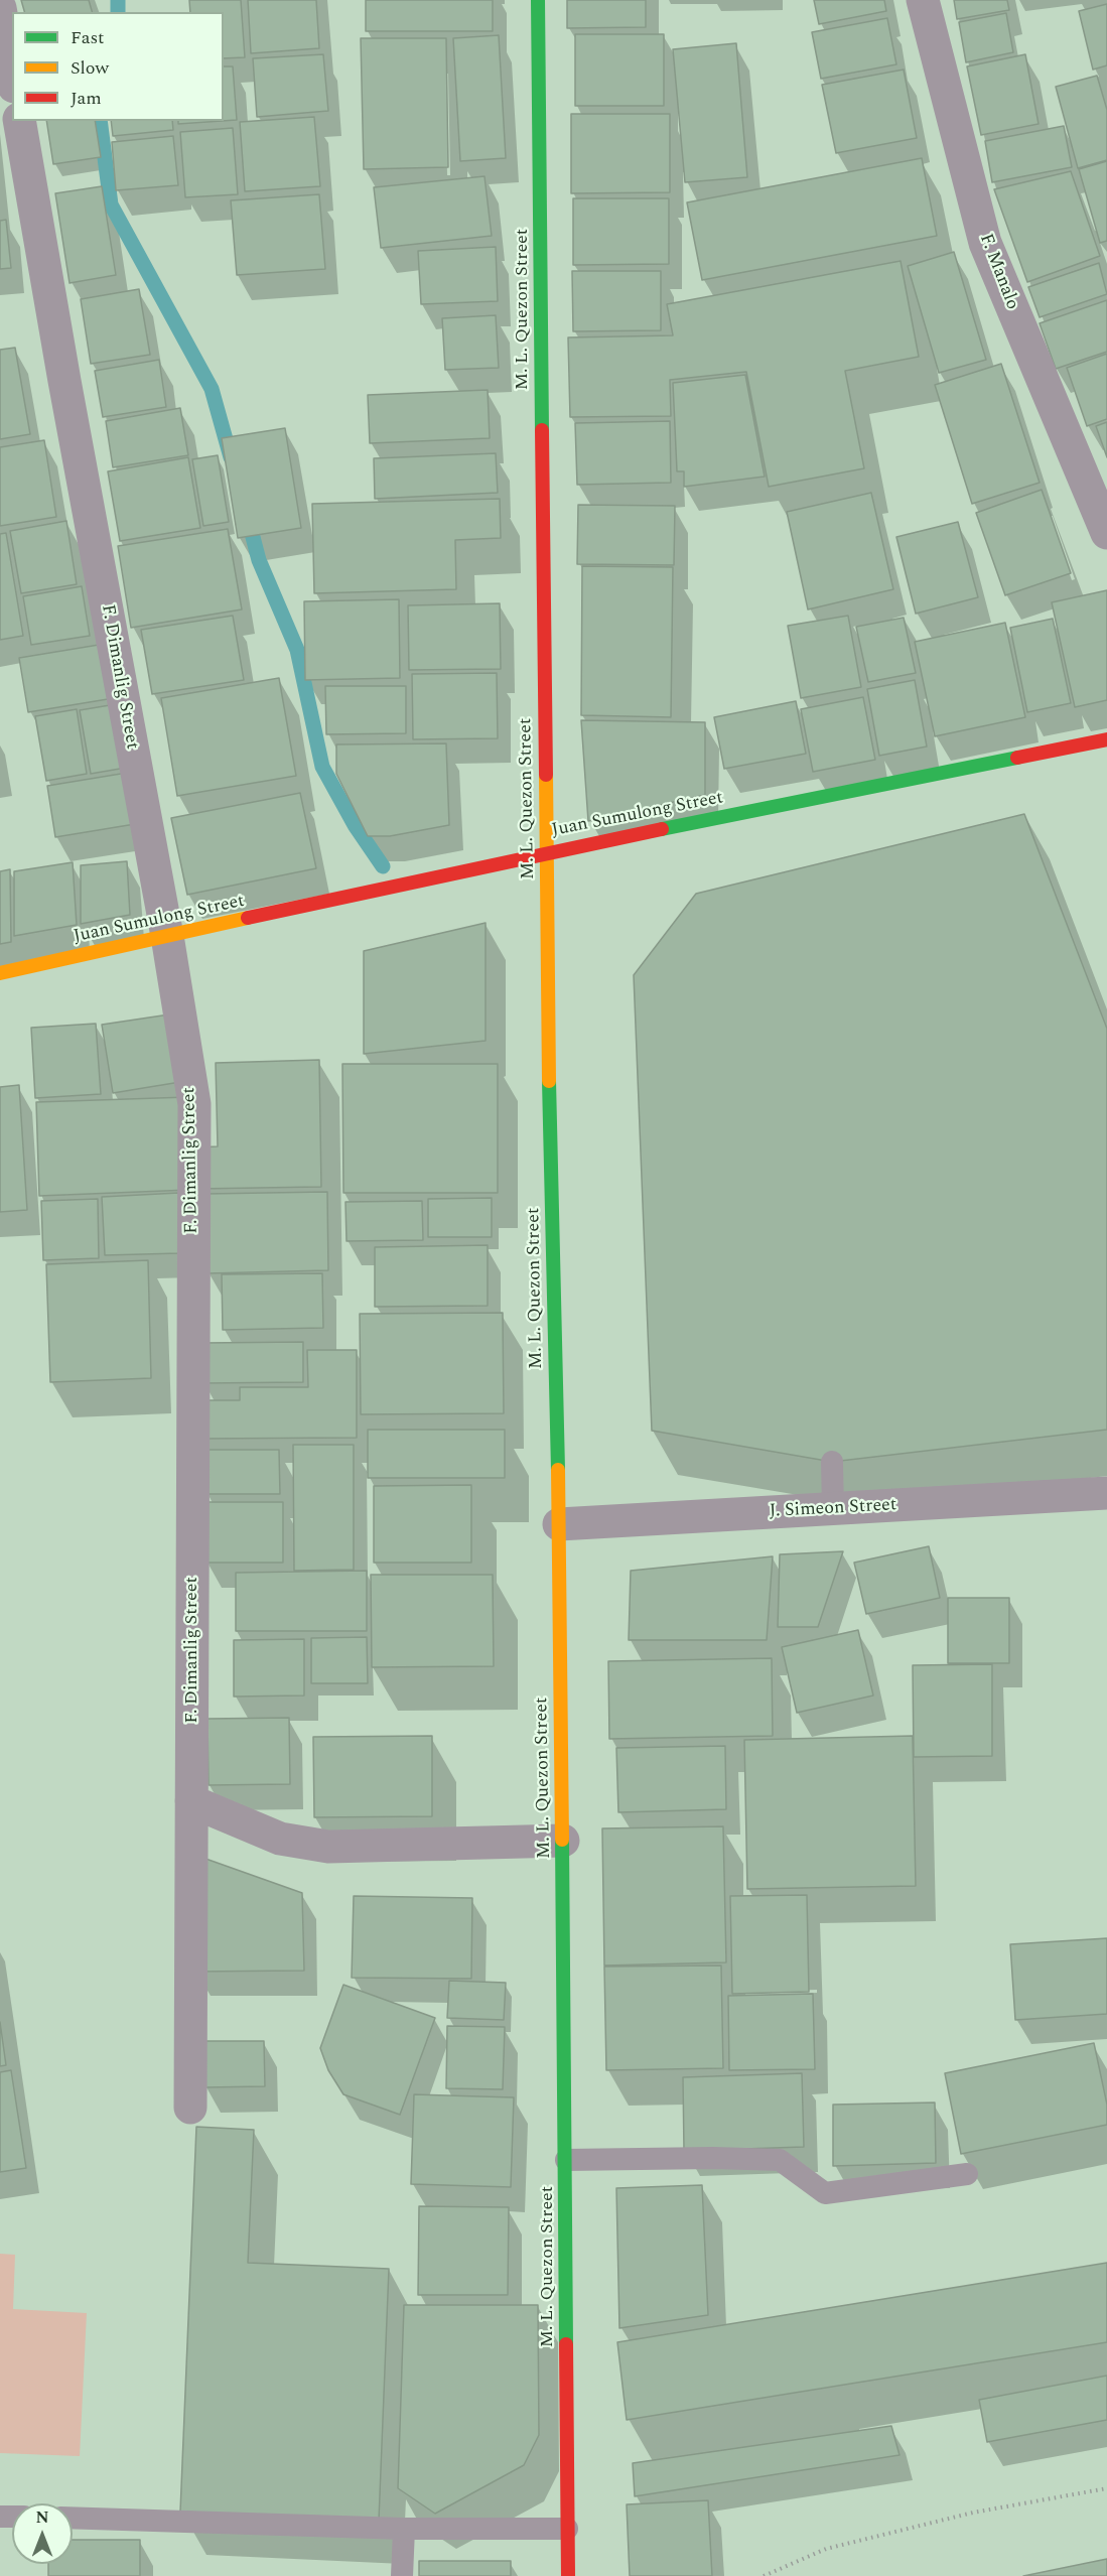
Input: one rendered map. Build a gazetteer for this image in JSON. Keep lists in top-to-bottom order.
{
  "streets": {
    "main road": ["M. L. Quezon Street", "Juan Sumulong Street"],
    "street": ["F. Manalo", "F. Dimanlig Street", "J. Simeon Street"]
  },
  "crossings": [
    ["M. L. Quezon Street", "Juan Sumulong Street"],
    ["M. L. Quezon Street", "J. Simeon Street"],
    ["F. Dimanlig Street", "Juan Sumulong Street"]
  ],
  "legend": ["Fast", "Slow", "Jam"],
  "north": "top"
}
